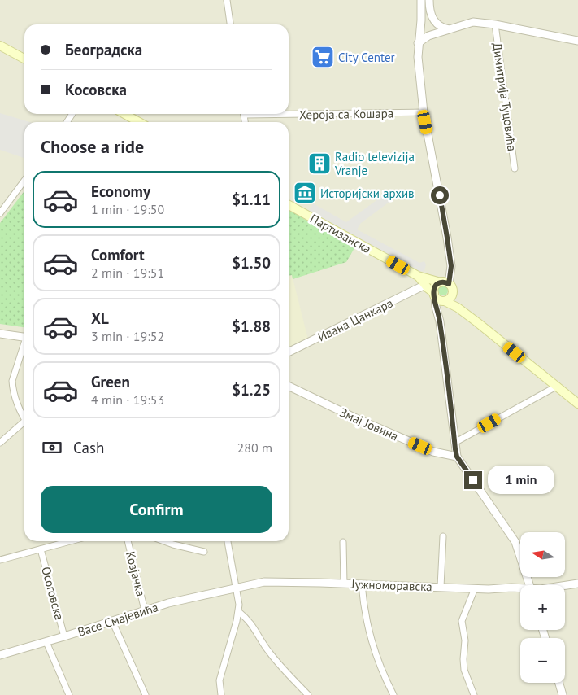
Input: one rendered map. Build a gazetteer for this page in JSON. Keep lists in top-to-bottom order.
{
  "streets": {
    "main road": ["Партизанска"],
    "street": [
      "Димитрија Туцовића",
      "Хероја са Кошара",
      "Ивана Цанкара",
      "Змај Јовина",
      "Козјачка",
      "Јужноморавска",
      "Осоговска",
      "Васе Смајевића"
    ]
  },
  "crossings": [
    ["Партизанска", "Ивана Цанкара"],
    ["Козјачка", "Васе Смајевића"],
    ["Јужноморавска", "Васе Смајевића"],
    ["Осоговска", "Васе Смајевића"]
  ],
  "places": {
    "supermarket": ["City Center"],
    "building": ["Radio televizija Vranje"],
    "museum": ["Историјски архив"]
  },
  "north": "left",
  "page": {
    "banner": ["Београдска", "Косовска"],
    "heading": "Choose a ride",
    "list": [
      {
        "name": "Economy",
        "note": "1 min · 19:50",
        "value": "$1.11"
      },
      {
        "name": "Comfort",
        "note": "2 min · 19:51",
        "value": "$1.50"
      },
      {
        "name": "XL",
        "note": "3 min · 19:52",
        "value": "$1.88"
      },
      {
        "name": "Green",
        "note": "4 min · 19:53",
        "value": "$1.25"
      }
    ],
    "pay": ["Cash", "280 m"],
    "bubble": "1 min",
    "buttons": "Confirm",
    "map_buttons": ["+", "−"]
  }
}
